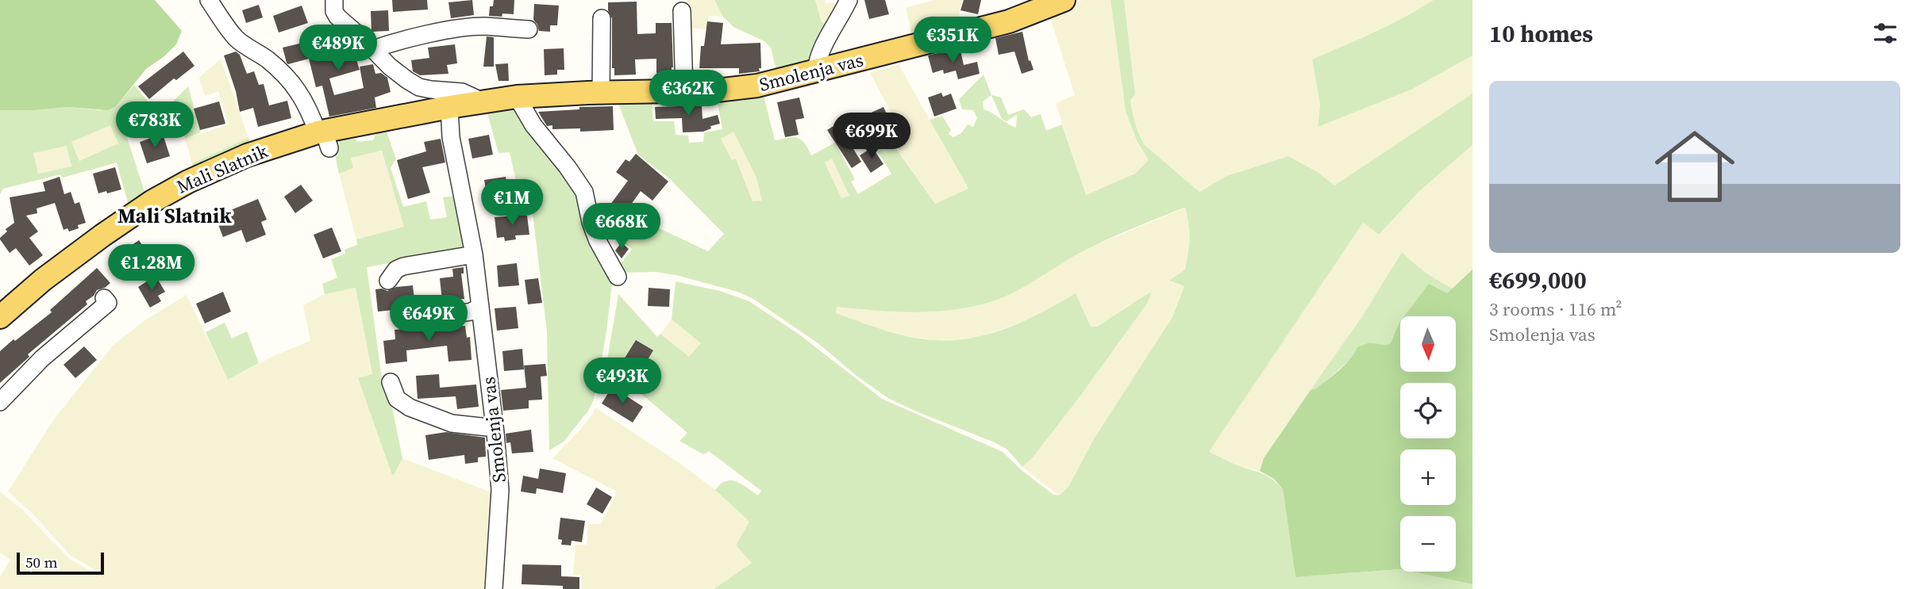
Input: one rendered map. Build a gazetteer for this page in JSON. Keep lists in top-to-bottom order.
{
  "streets": {
    "main road": ["Smolenja vas", "Mali Slatnik"]
  },
  "crossings": [
    ["Smolenja vas", "Mali Slatnik"]
  ],
  "districts": ["Mali Slatnik"],
  "scale_bar": "50 m",
  "north": "bottom",
  "page": {
    "heading": "10 homes",
    "price": [
      "€351K",
      "€489K",
      "€362K",
      "€783K",
      "€699K",
      "€1M",
      "€668K",
      "€1.28M",
      "€649K",
      "€493K"
    ],
    "list": [
      {
        "name": "€699,000",
        "note": "3 rooms · 116 m² · Smolenja vas"
      }
    ],
    "map_buttons": ["+", "−"],
    "scale": "50 m"
  }
}
